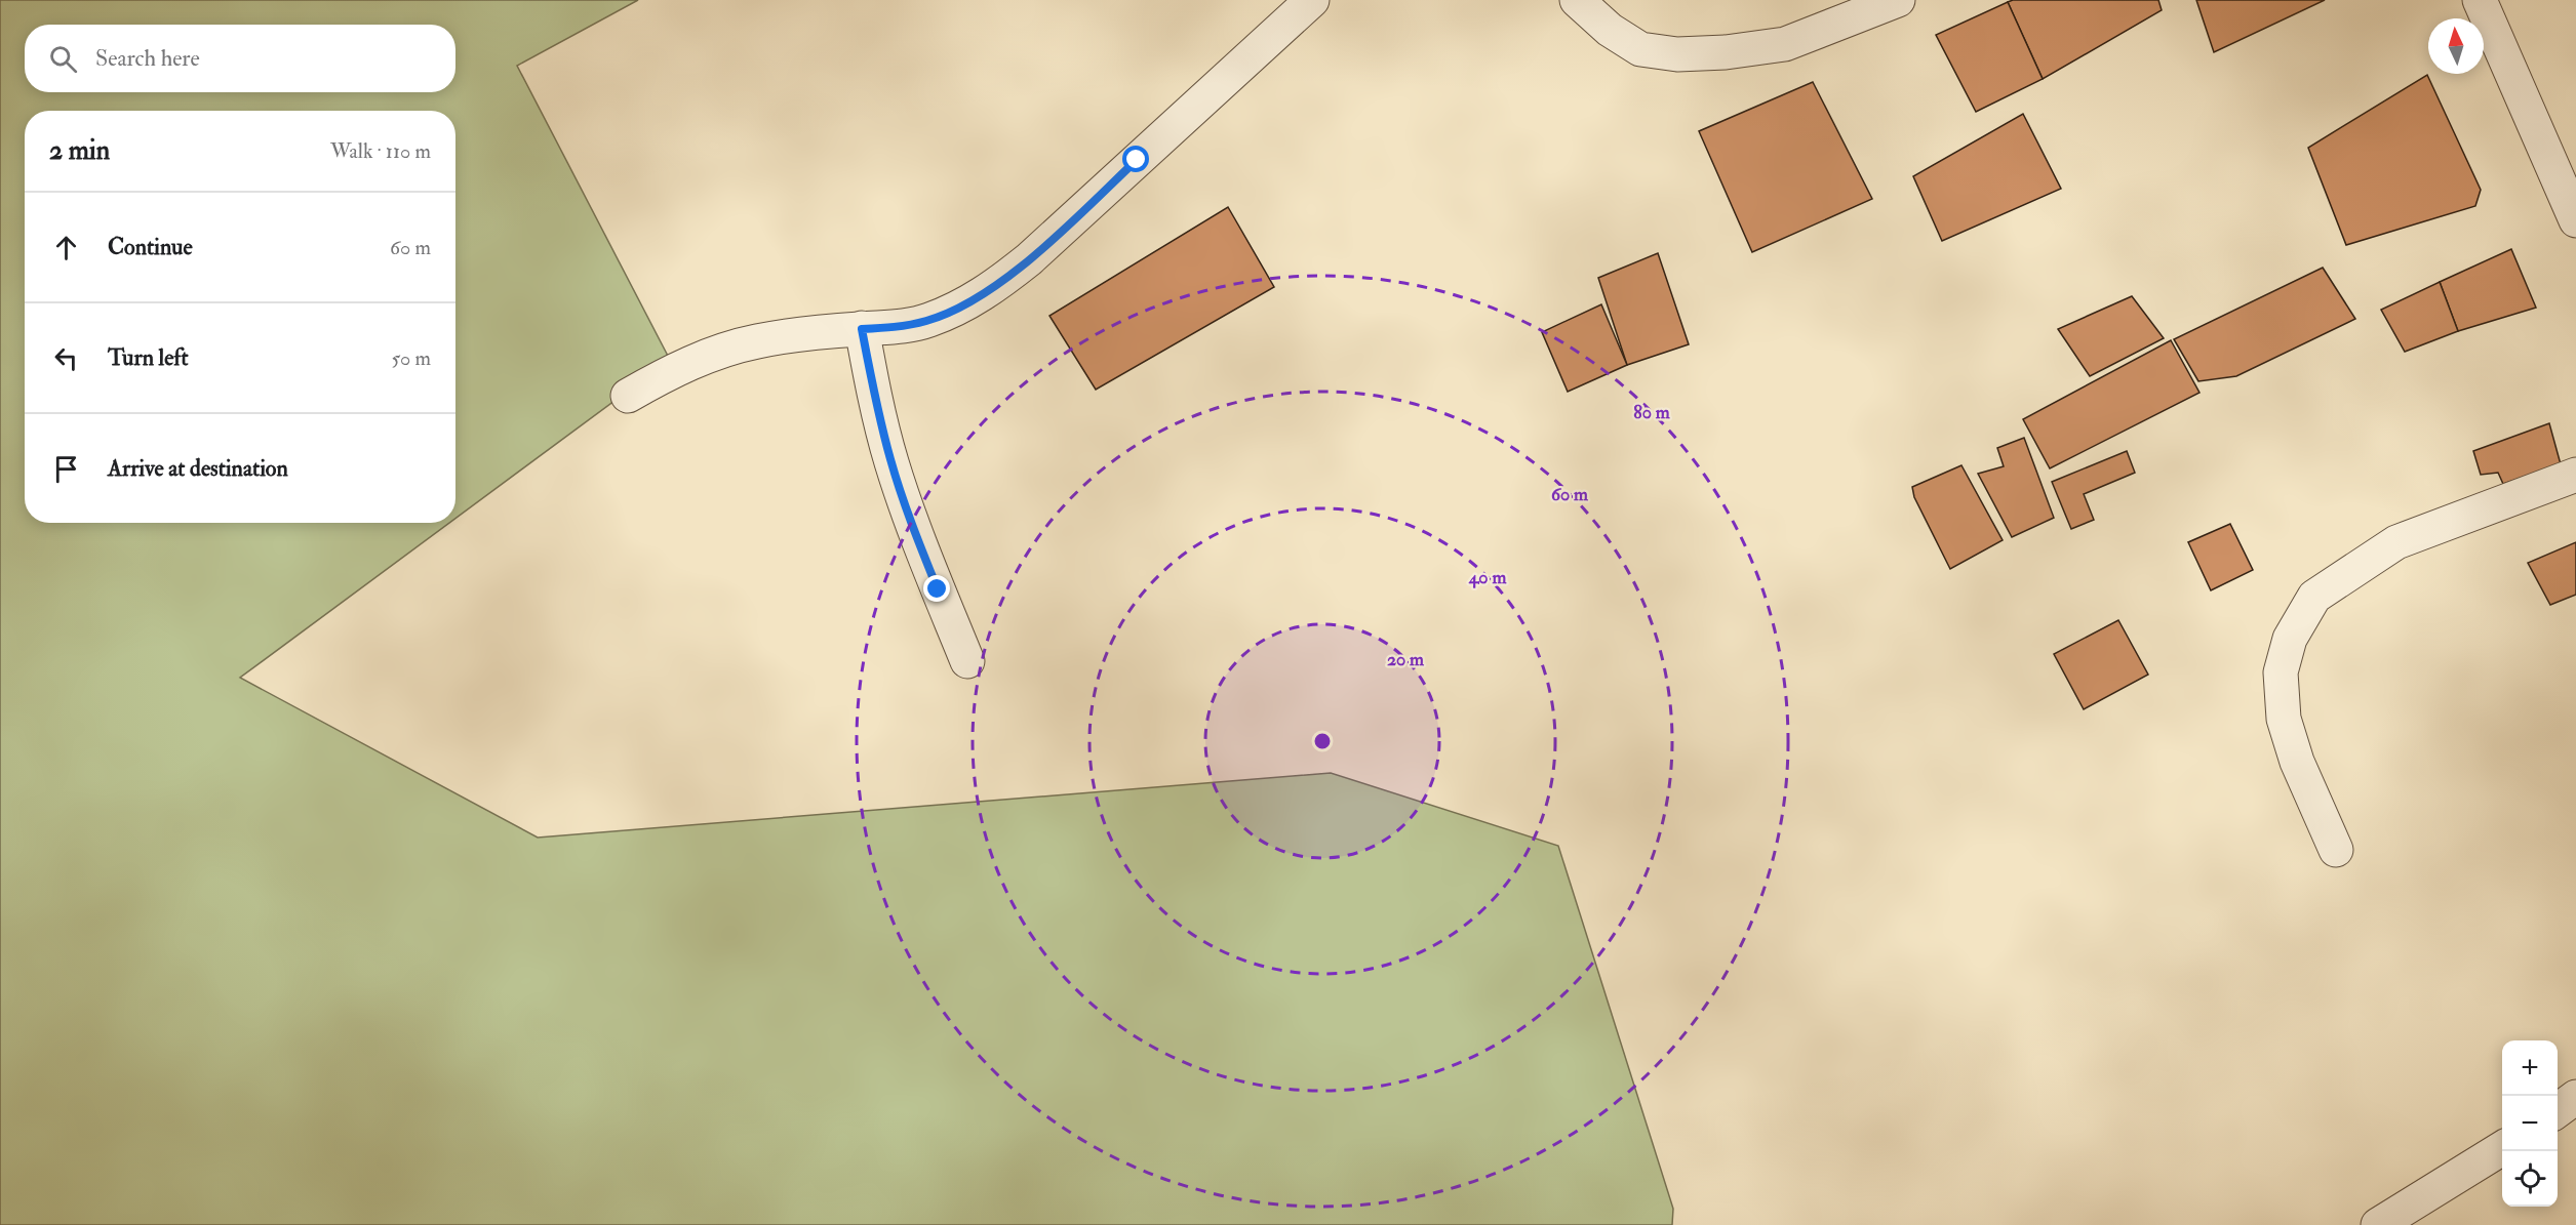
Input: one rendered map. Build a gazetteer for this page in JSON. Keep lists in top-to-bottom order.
{
  "north": "top",
  "page": {
    "search": "Search here",
    "heading": ["2 min", "Walk · 110 m"],
    "list": [
      ["Continue", "60 m"],
      ["Turn left", "50 m"],
      "Arrive at destination"
    ],
    "map_buttons": ["+", "−"]
  },
  "rings": [
    "80 m",
    "60 m",
    "40 m",
    "20 m"
  ]
}
